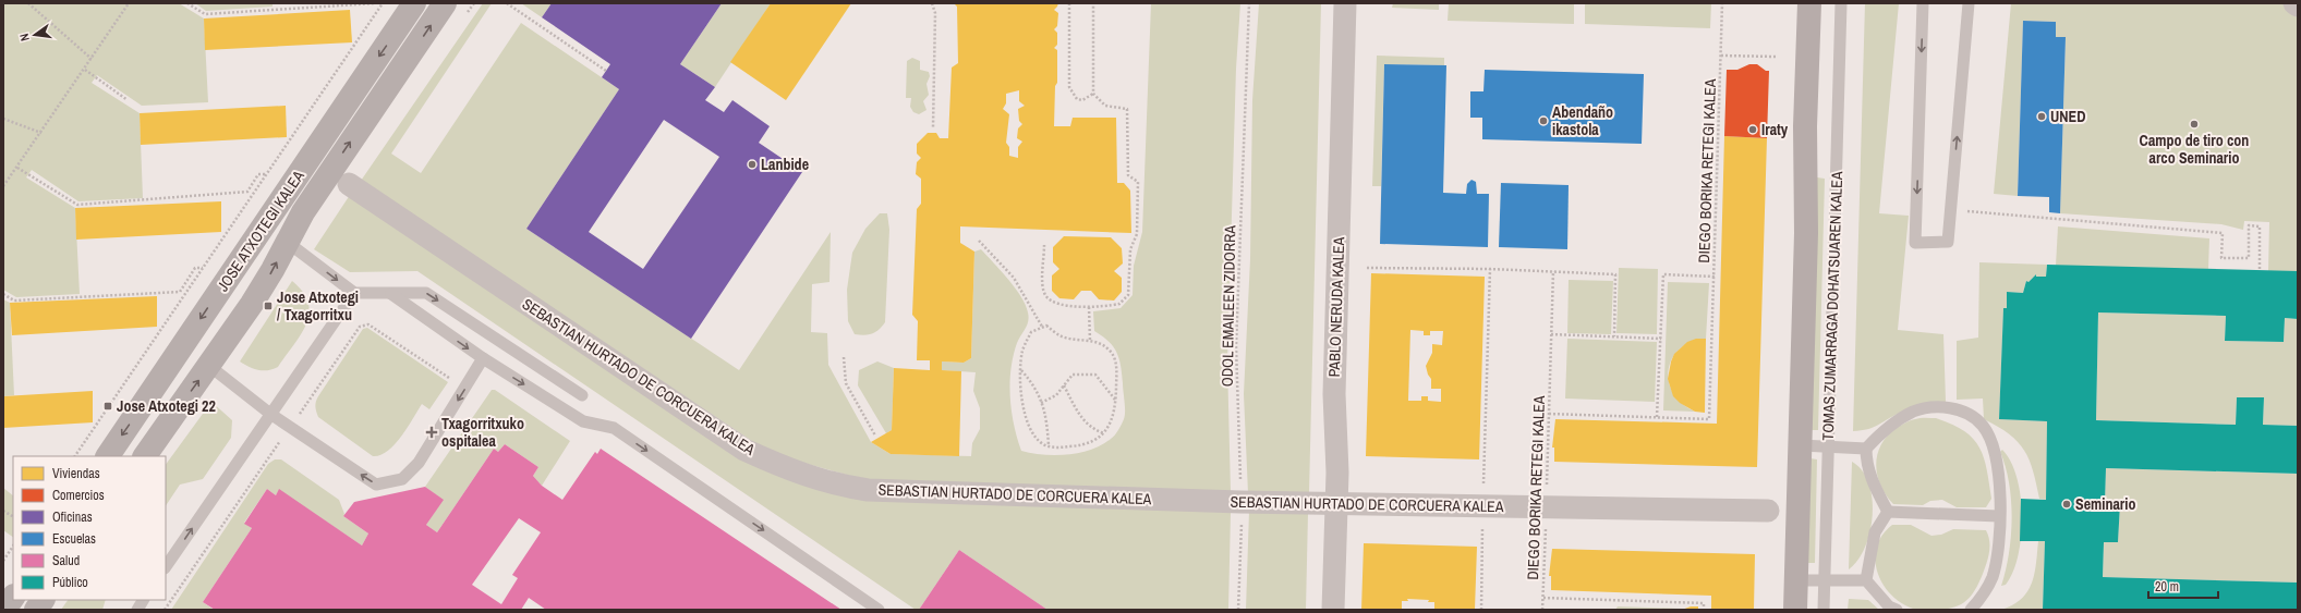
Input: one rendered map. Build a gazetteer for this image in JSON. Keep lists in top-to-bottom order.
{
  "streets": {
    "main road": ["JOSE ATXOTEGI KALEA", "TOMAS ZUMARRAGA DOHATSUAREN KALEA"],
    "street": ["PABLO NERUDA KALEA", "SEBASTIAN HURTADO DE CORCUERA KALEA"],
    "path": ["DIEGO BORIKA RETEGI KALEA", "ODOL EMAILEEN ZIDORRA"]
  },
  "crossings": [
    ["DIEGO BORIKA RETEGI KALEA", "SEBASTIAN HURTADO DE CORCUERA KALEA"],
    ["ODOL EMAILEEN ZIDORRA", "SEBASTIAN HURTADO DE CORCUERA KALEA"],
    ["PABLO NERUDA KALEA", "SEBASTIAN HURTADO DE CORCUERA KALEA"]
  ],
  "places": {
    "other": [
      "UNED",
      "Abendaño ikastola",
      "Campo de tiro con arco Seminario",
      "Iraty",
      "Lanbide",
      "Seminario"
    ],
    "transit": ["Jose Atxotegi / Txagorritxu", "Jose Atxotegi 22"],
    "health": ["Txagorritxuko ospitalea"]
  },
  "legend": [
    "Viviendas",
    "Comercios",
    "Oficinas",
    "Escuelas",
    "Salud",
    "Público"
  ],
  "scale_bar": "20 m",
  "north": "left"
}
